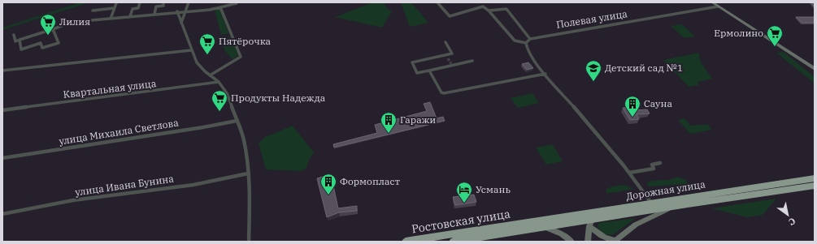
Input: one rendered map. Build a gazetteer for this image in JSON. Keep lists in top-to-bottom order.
{
  "streets": {
    "highway": ["Дорожная улица", "Ростовская улица"],
    "street": [
      "Полевая улица",
      "Квартальная улица",
      "улица Михаила Светлова",
      "улица Ивана Бунина"
    ]
  },
  "crossings": [
    ["Дорожная улица", "Ростовская улица"]
  ],
  "places": {
    "supermarket": [
      "Лилия",
      "Ермолино",
      "Пятёрочка",
      "Продукты Надежда"
    ],
    "school or university": ["Детский сад №1"],
    "building": ["Сауна", "Гаражи", "Формопласт"],
    "hotel": ["Усмань"]
  },
  "north": "bottom right"
}
